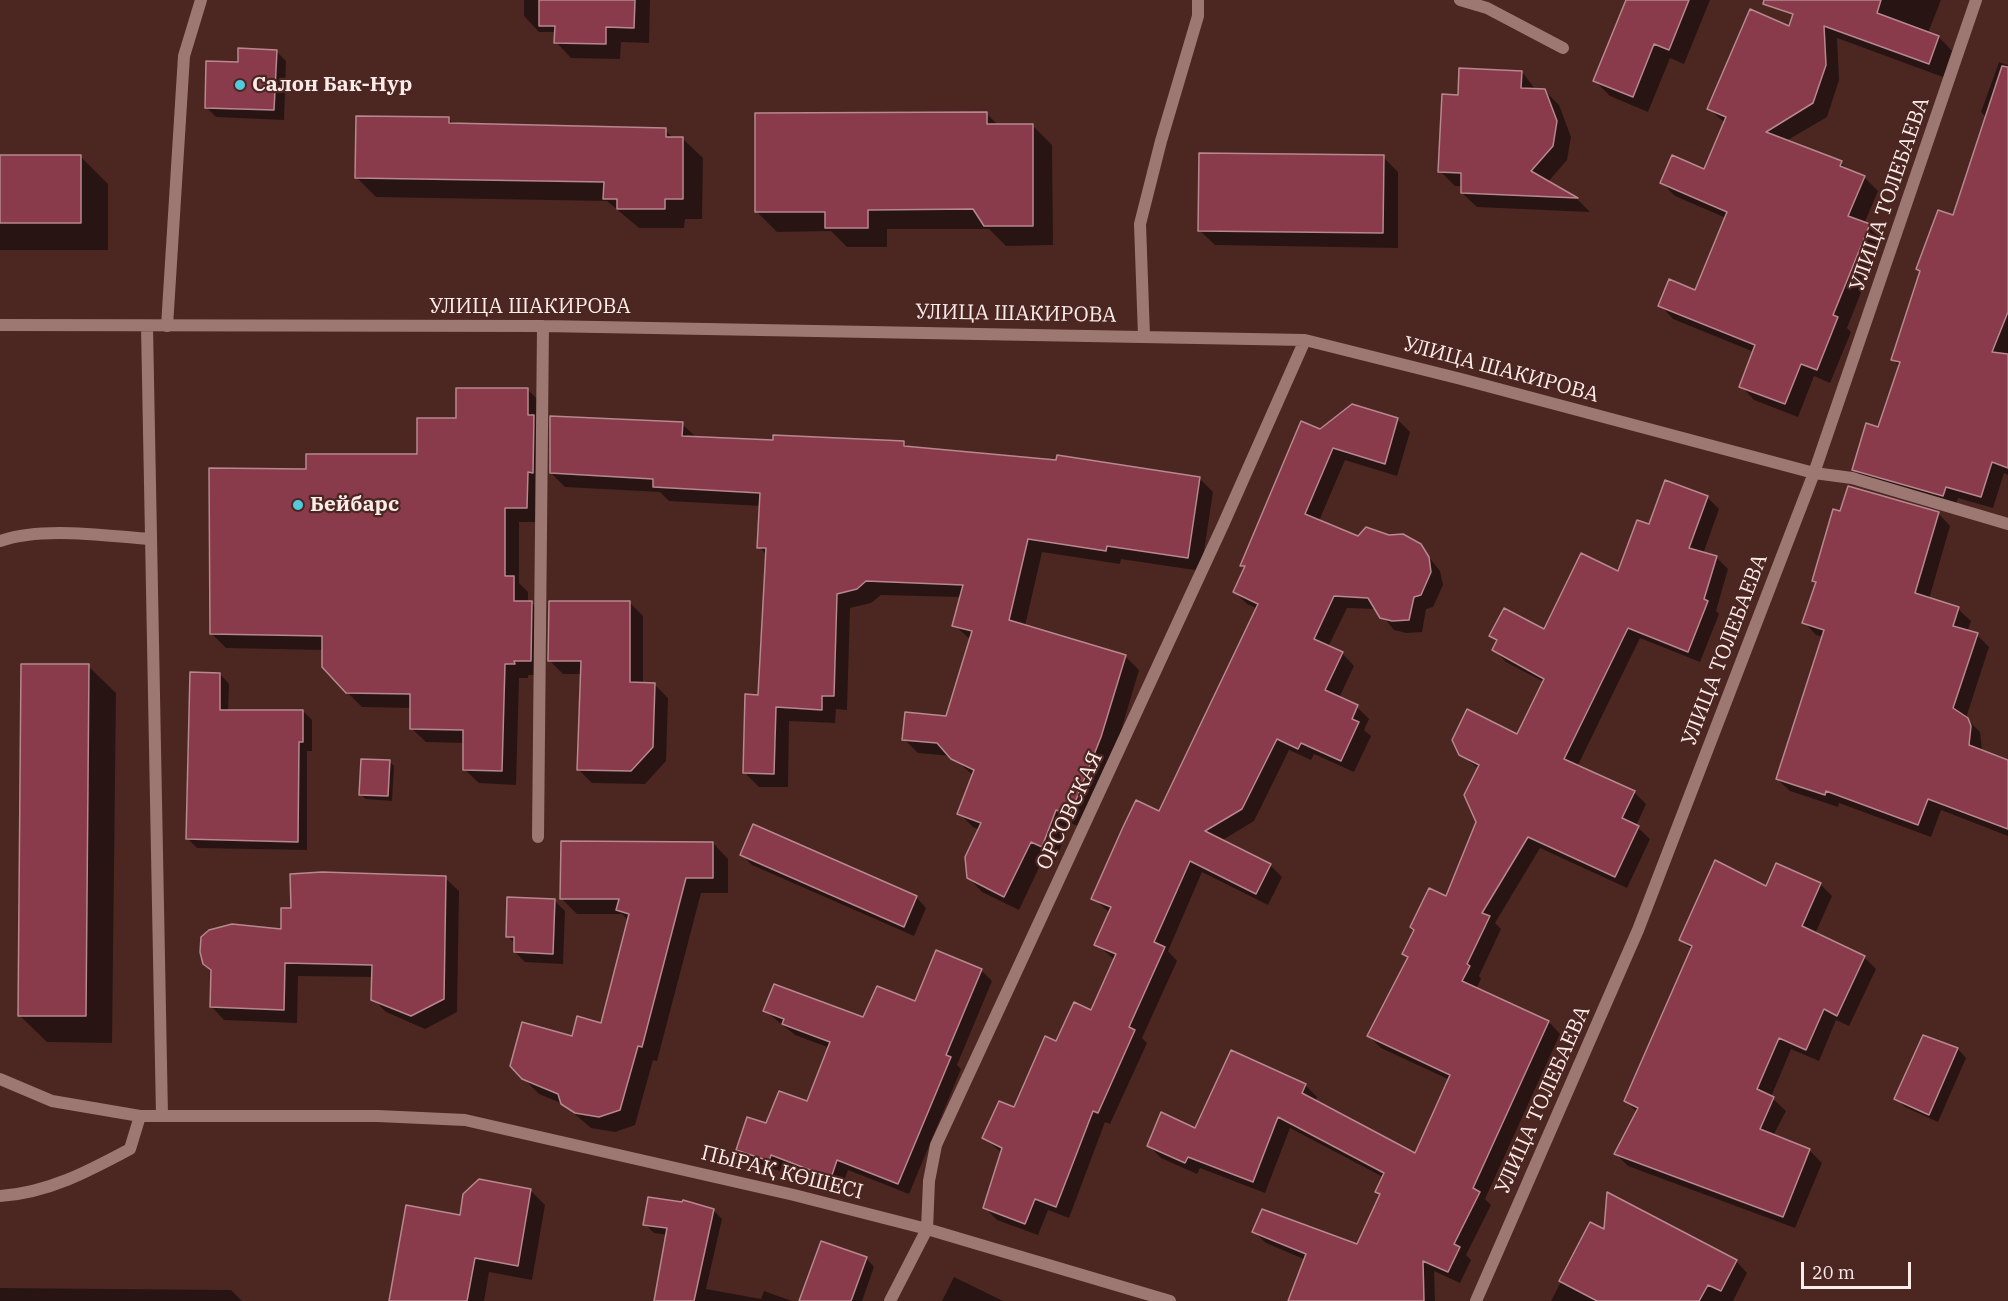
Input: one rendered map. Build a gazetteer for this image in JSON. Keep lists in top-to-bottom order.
{
  "streets": {
    "street": [
      "УЛИЦА ТОЛЕБАЕВА",
      "УЛИЦА ШАКИРОВА",
      "ОРСОВСКАЯ",
      "ПЫРАҚ КӨШЕСІ"
    ]
  },
  "crossings": [
    ["УЛИЦА ТОЛЕБАЕВА", "УЛИЦА ШАКИРОВА"],
    ["УЛИЦА ШАКИРОВА", "ОРСОВСКАЯ"],
    ["ОРСОВСКАЯ", "ПЫРАҚ КӨШЕСІ"]
  ],
  "places": ["Салон Бак-Нур", "Бейбарс"],
  "scale_bar": "20 m"
}
